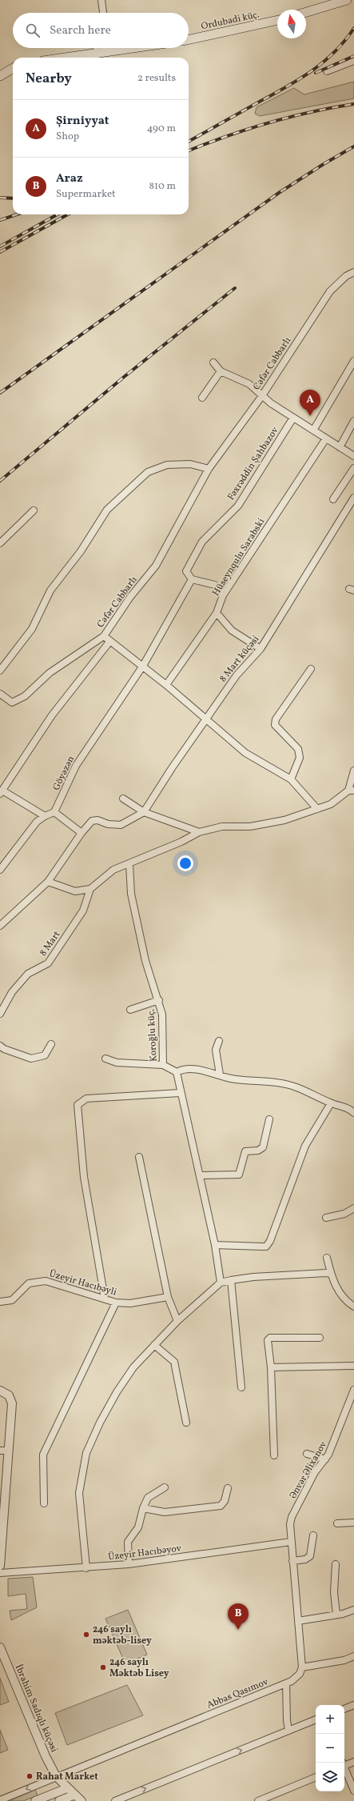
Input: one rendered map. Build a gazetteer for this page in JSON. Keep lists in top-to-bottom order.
{
  "streets": {
    "main road": ["Ordubadi küç."],
    "street": [
      "Cəfər Cabbarlı",
      "Fəxrəddin Şahbazov",
      "Hüseynqulu Sarabski",
      "8 Mart küçəsi",
      "Göyəzən",
      "8 Mart",
      "Koroğlu küç.",
      "Üzeyir Hacıbəyli",
      "Ənvər Əlixanov",
      "Üzeyir Hacıbəyov",
      "Abbas Qasımov",
      "İbrahim Sadıqlı küçəsi"
    ]
  },
  "crossings": [
    ["Fəxrəddin Şahbazov", "Göyəzən"],
    ["Ənvər Əlixanov", "Üzeyir Hacıbəyov"],
    ["Abbas Qasımov", "İbrahim Sadıqlı küçəsi"]
  ],
  "places": ["246 saylı məktəb-lisey", "246 saylı Məktəb Lisey", "Rahat Market"],
  "north": "top",
  "page": {
    "search": "Search here",
    "heading": ["Nearby", "2 results"],
    "list": [
      {
        "mark": "A",
        "name": "Şirniyyat",
        "note": "Shop",
        "value": "490 m"
      },
      {
        "mark": "B",
        "name": "Araz",
        "note": "Supermarket",
        "value": "810 m"
      }
    ],
    "pins": ["A", "B"],
    "map_buttons": ["+", "−"]
  }
}
